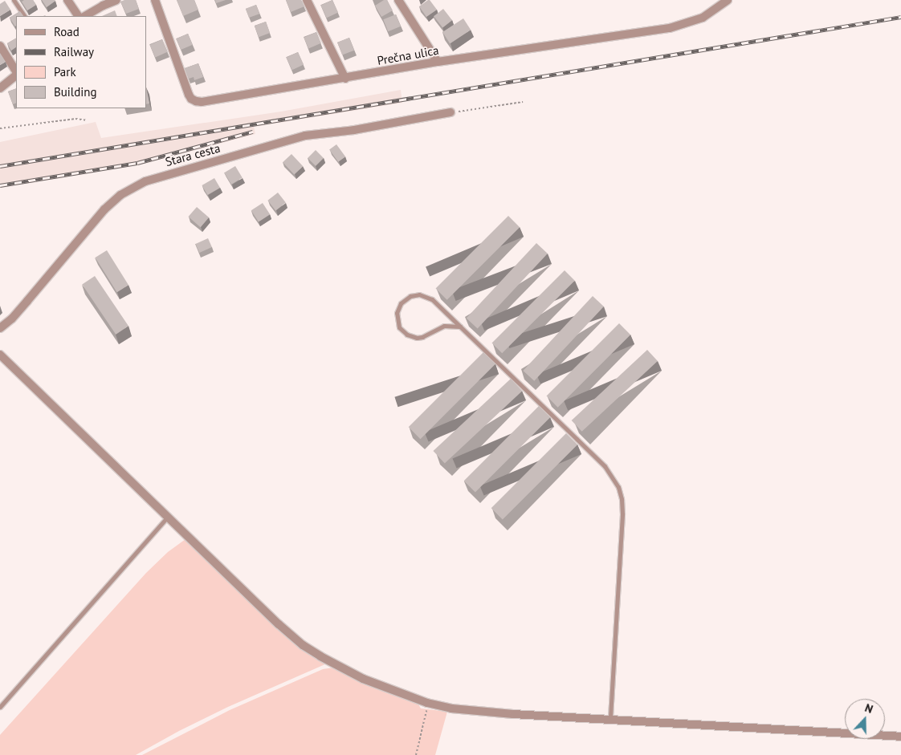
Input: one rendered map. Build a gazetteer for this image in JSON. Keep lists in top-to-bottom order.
{
  "streets": {
    "street": ["Prečna ulica", "Stara cesta"]
  },
  "legend": [
    "Road",
    "Railway",
    "Park",
    "Building"
  ],
  "north": "top"
}
